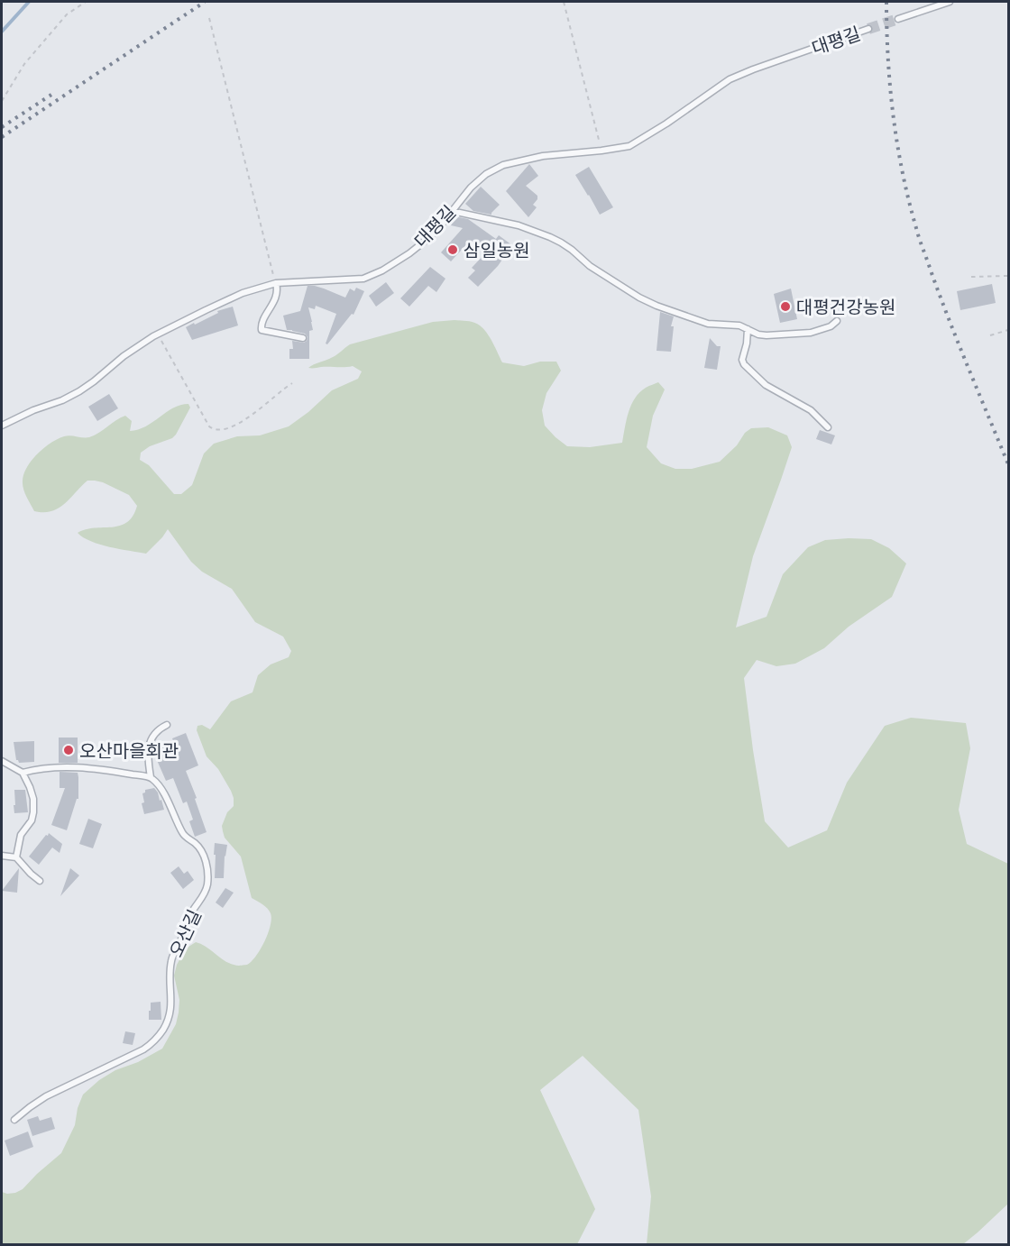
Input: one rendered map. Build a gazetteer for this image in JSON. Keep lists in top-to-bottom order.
{
  "streets": {
    "lane": ["대평길", "오산길"]
  },
  "places": ["삼일농원", "대평건강농원", "오산마을회관"]
}
